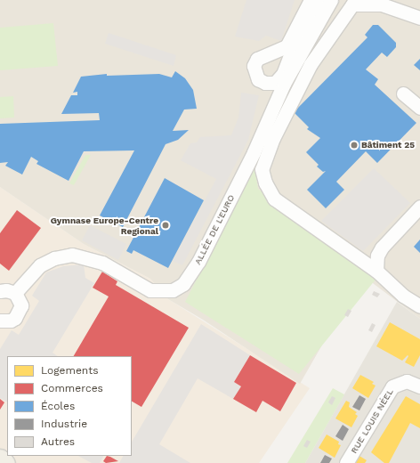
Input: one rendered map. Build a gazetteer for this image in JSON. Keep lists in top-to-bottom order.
{
  "streets": {
    "street": ["ALLÉE DE L'EURO", "RUE LOUIS NÉEL"]
  },
  "places": ["Bâtiment 25", "Gymnase Europe-Centre Regional"],
  "legend": [
    "Logements",
    "Commerces",
    "Écoles",
    "Industrie",
    "Autres"
  ]
}
